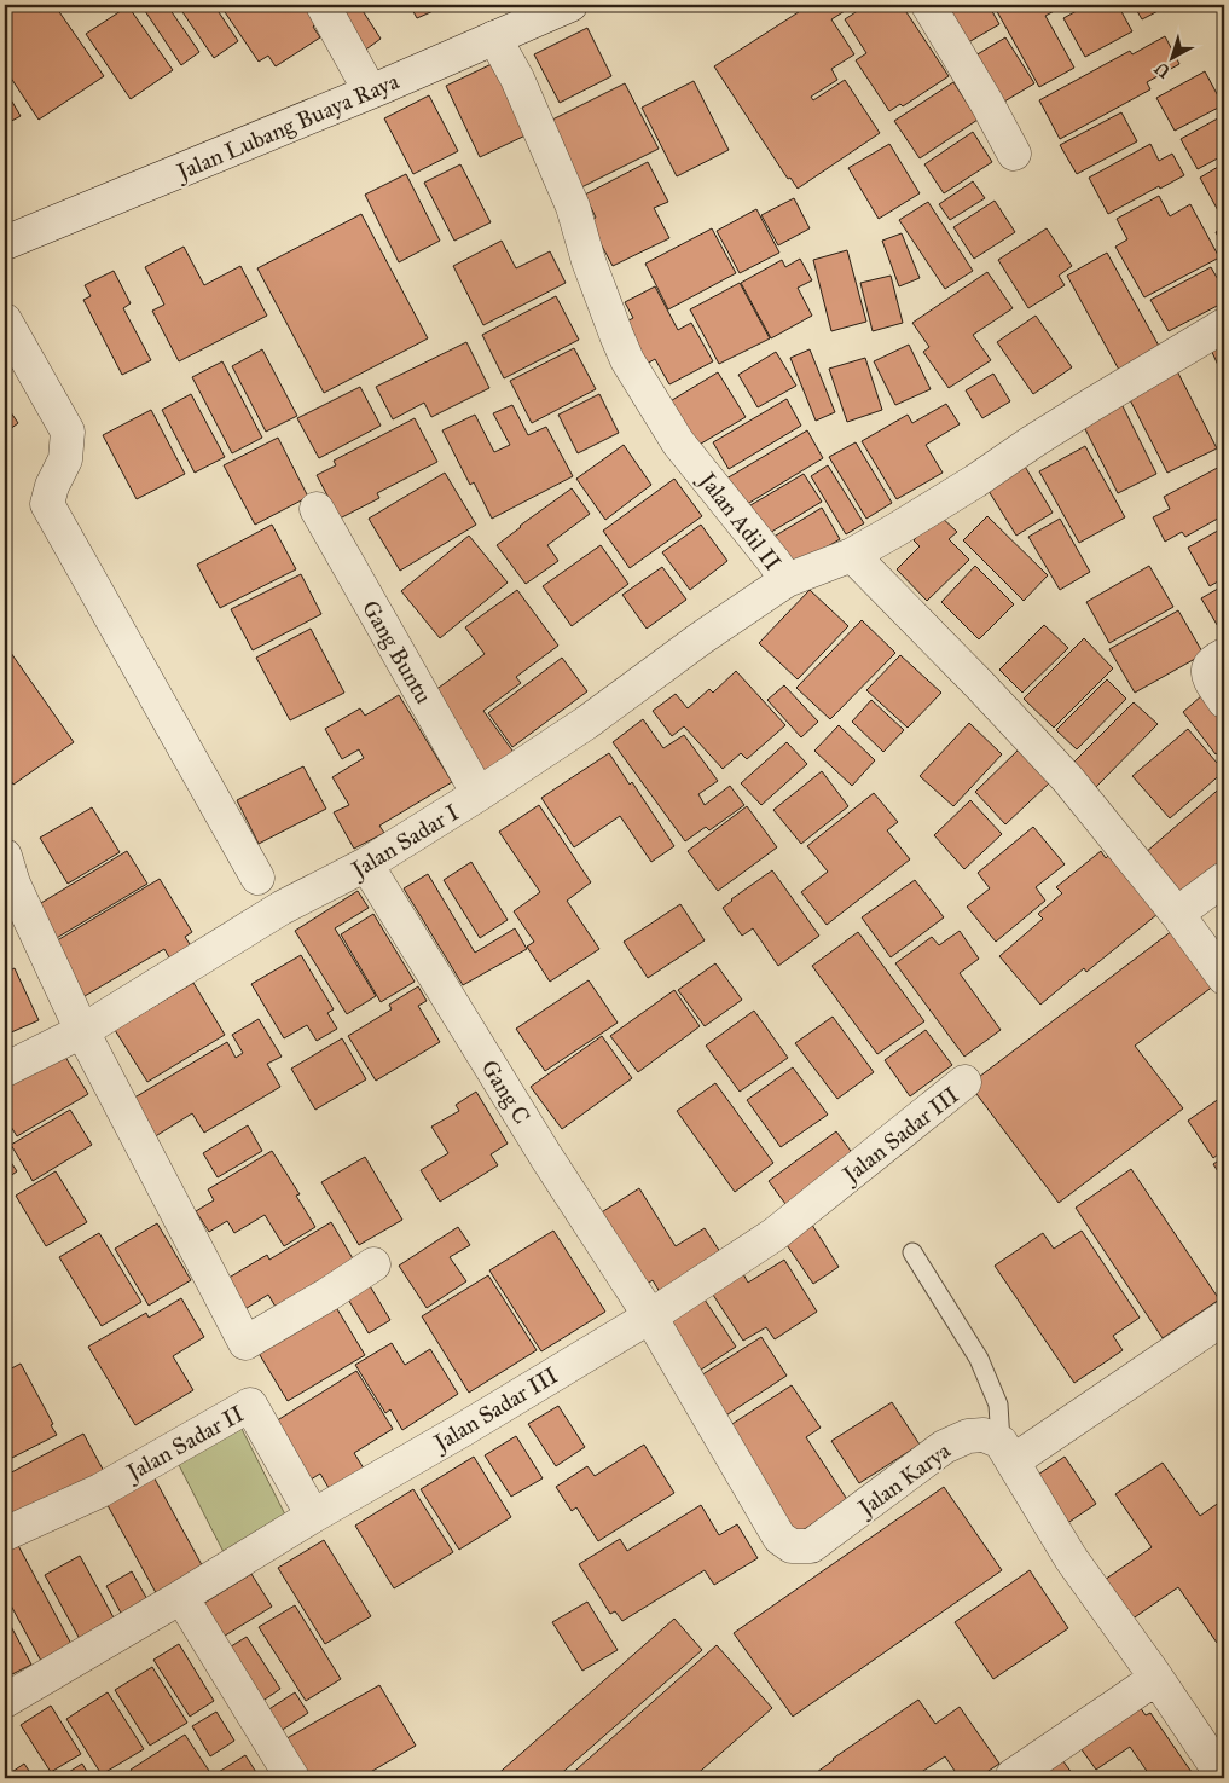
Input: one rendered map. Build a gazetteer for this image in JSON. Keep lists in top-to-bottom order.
{
  "streets": {
    "street": [
      "Jalan Lubang Buaya Raya",
      "Jalan Adil II",
      "Gang Buntu",
      "Jalan Sadar I",
      "Gang C",
      "Jalan Sadar III",
      "Jalan Sadar II",
      "Jalan Karya"
    ]
  },
  "crossings": [
    ["Jalan Lubang Buaya Raya", "Jalan Adil II"],
    ["Jalan Adil II", "Jalan Sadar I"],
    ["Gang Buntu", "Jalan Sadar I"],
    ["Jalan Sadar I", "Gang C"],
    ["Gang C", "Jalan Sadar III"],
    ["Gang C", "Jalan Karya"],
    ["Jalan Sadar III", "Jalan Sadar II"],
    ["Jalan Sadar III", "Jalan Karya"]
  ],
  "north": "bottom left"
}
